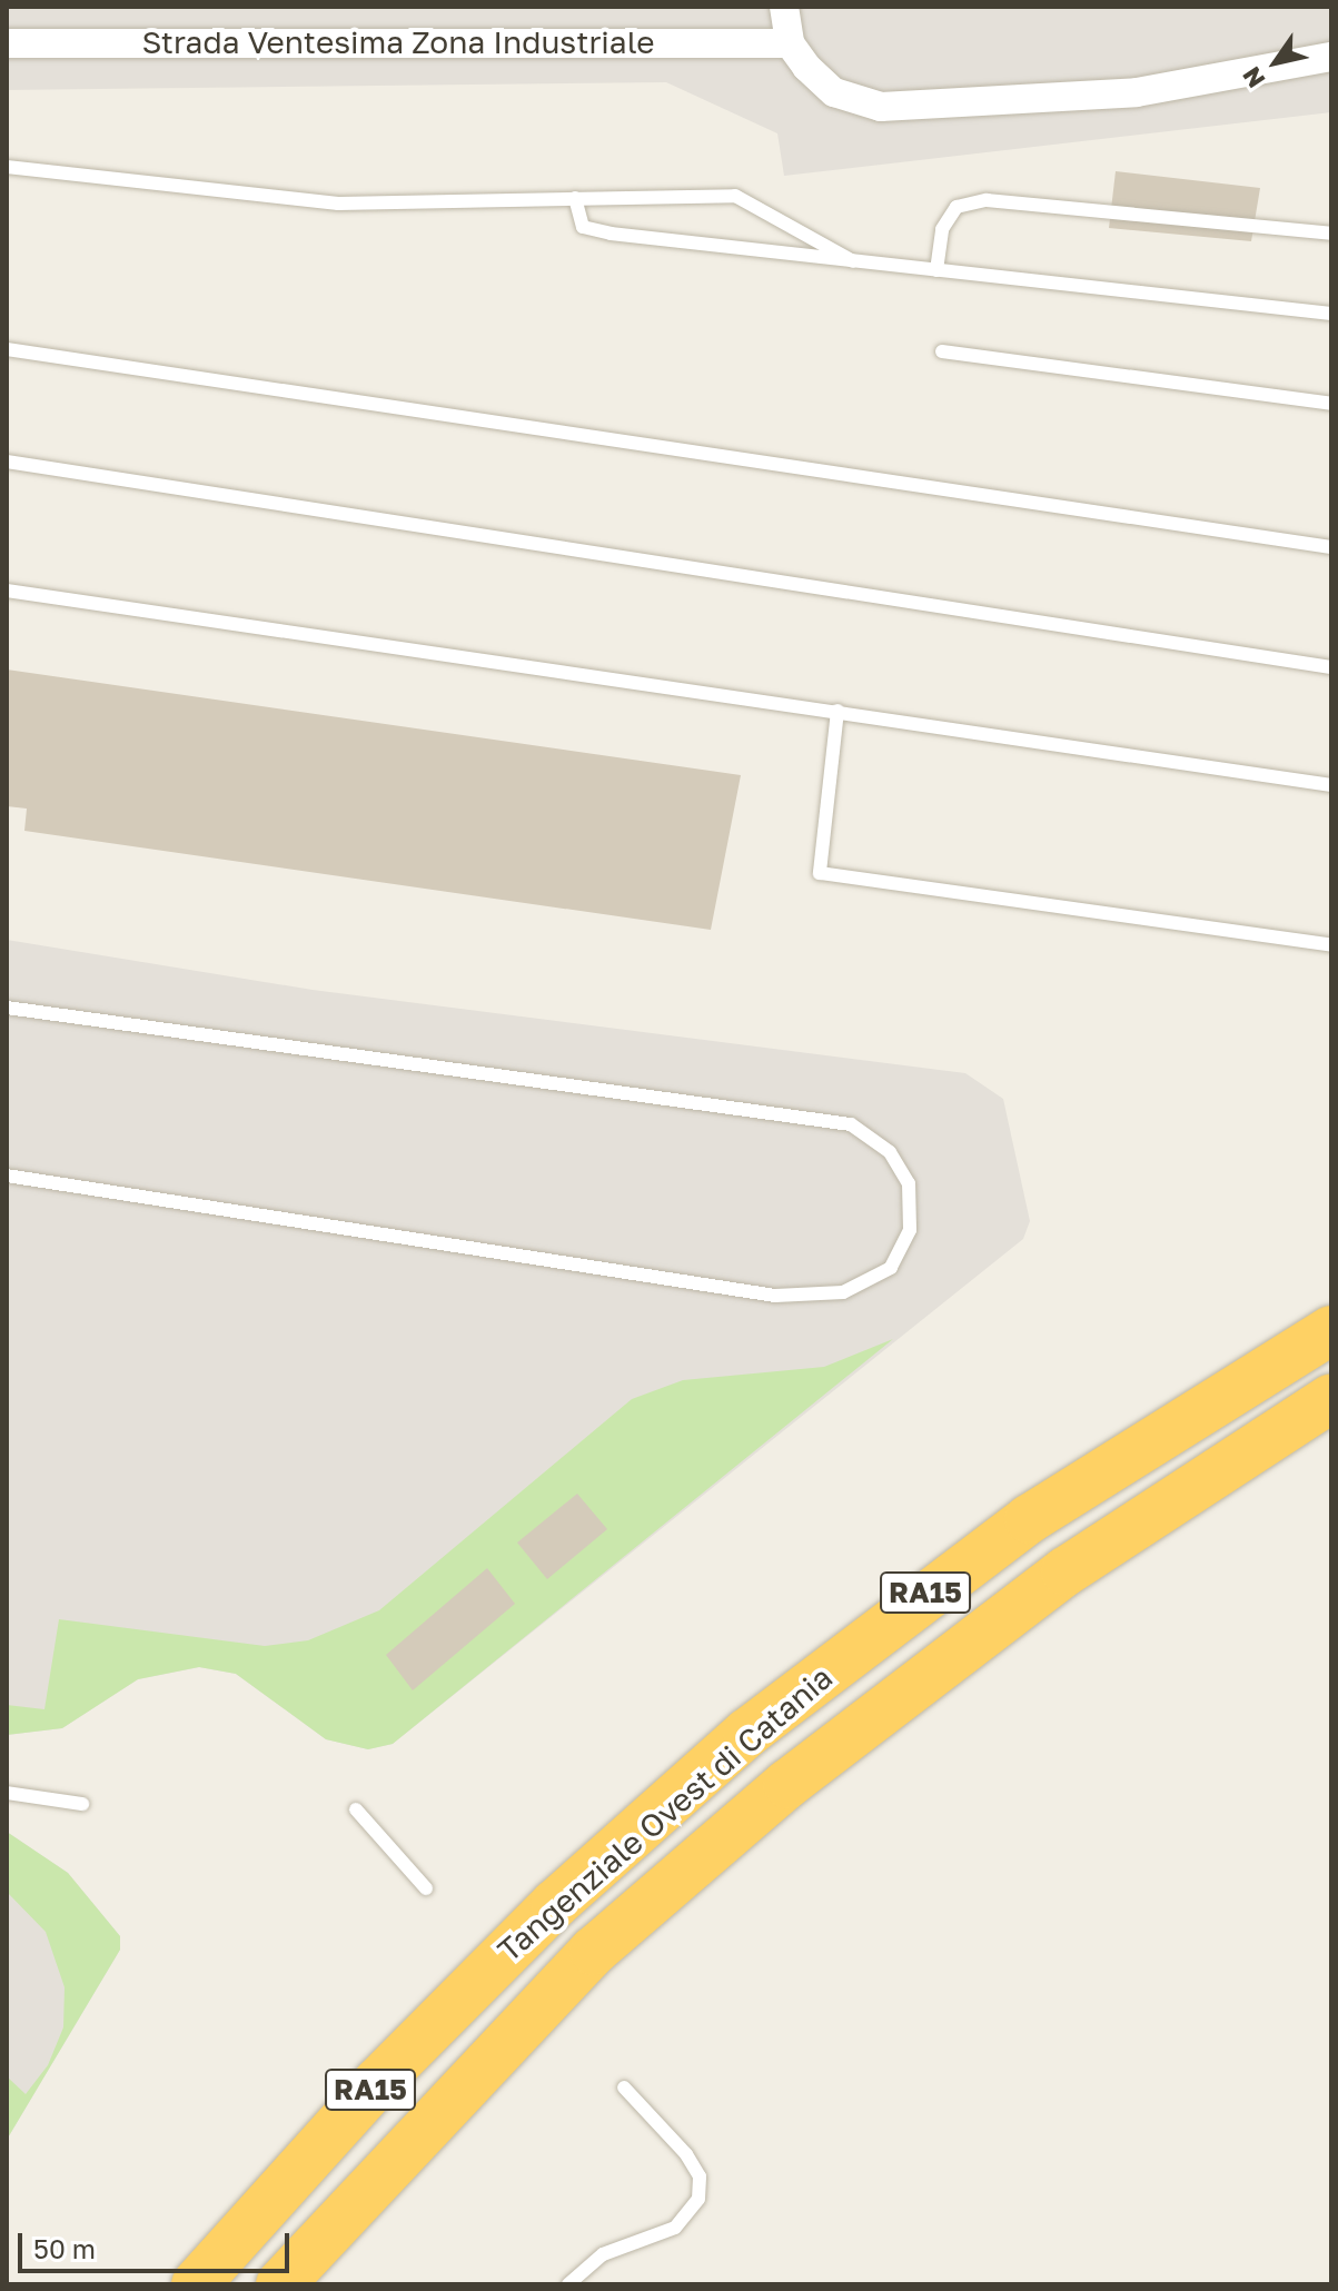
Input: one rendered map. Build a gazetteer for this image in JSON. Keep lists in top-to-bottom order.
{
  "streets": {
    "highway": ["RA15", "Tangenziale Ovest di Catania"],
    "street": ["Strada Ventesima Zona Industriale"]
  },
  "scale_bar": "50 m",
  "north": "bottom left"
}
